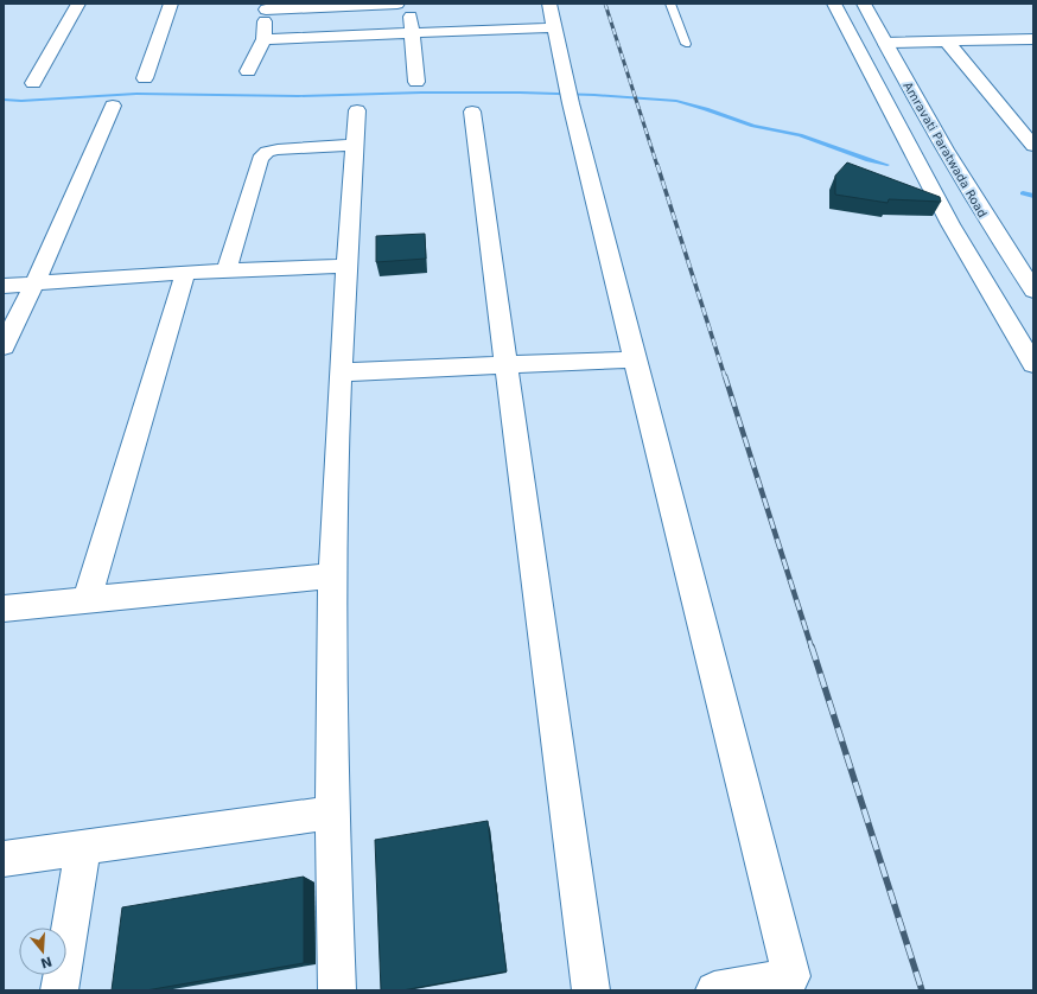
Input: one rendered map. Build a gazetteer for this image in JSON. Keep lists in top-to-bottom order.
{
  "streets": {
    "street": ["Amravati Paratwada Road"]
  },
  "north": "bottom"
}
